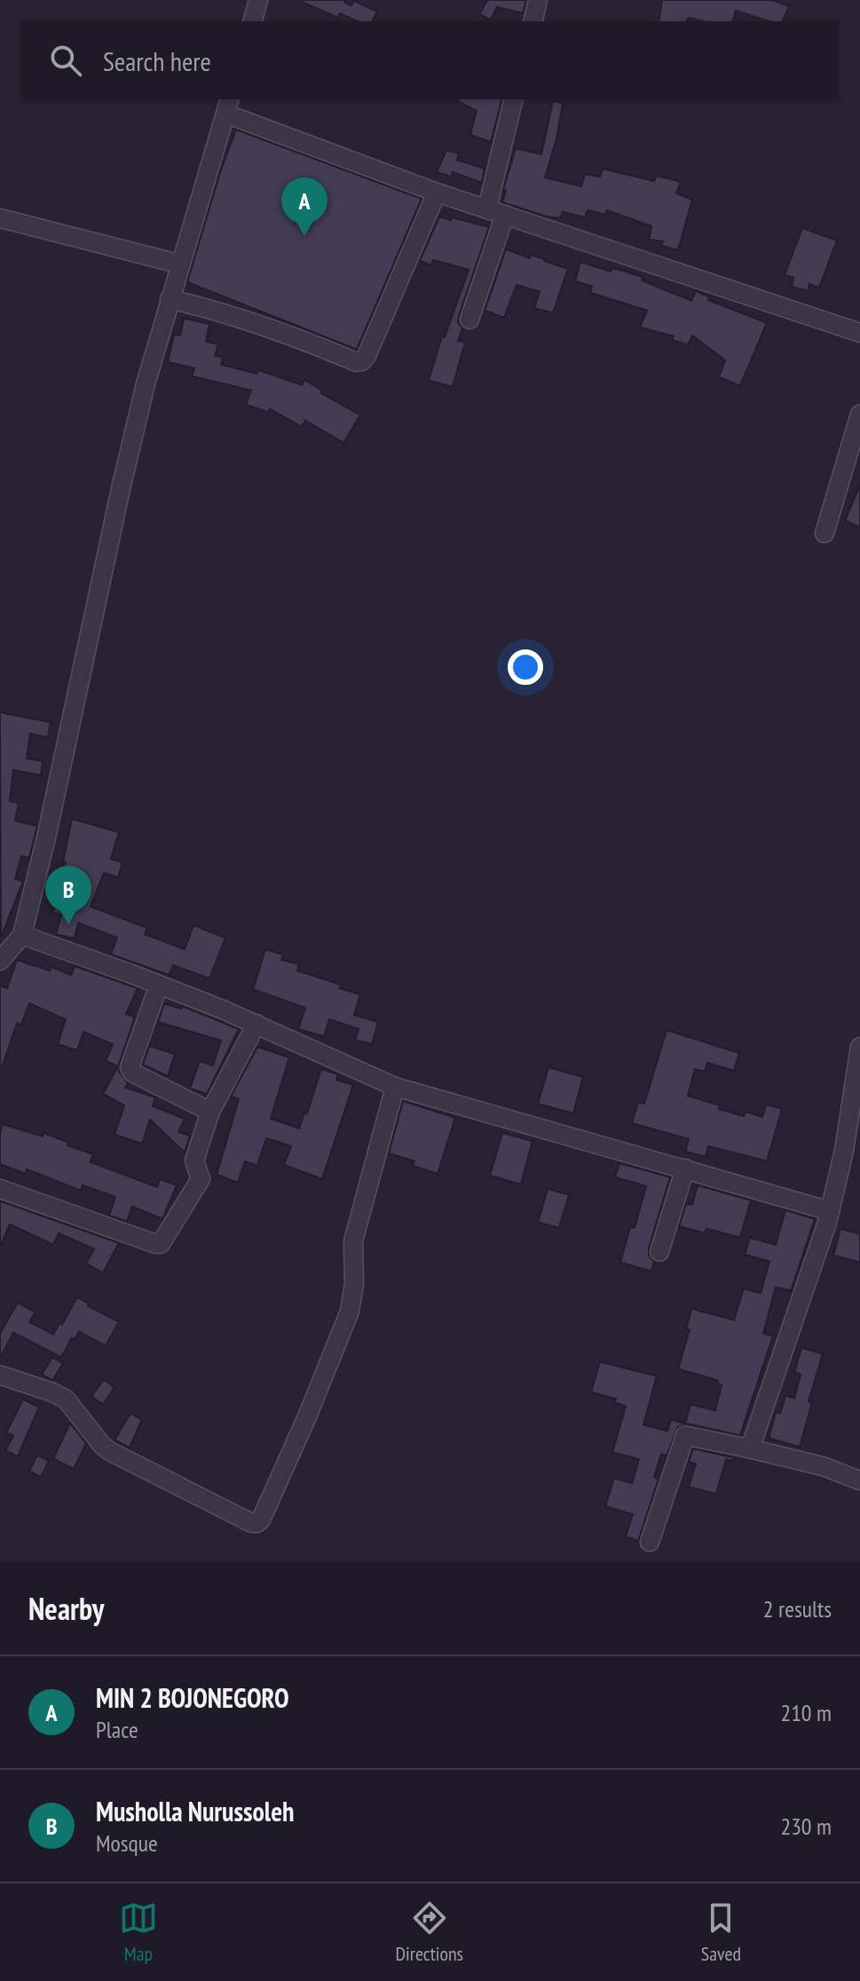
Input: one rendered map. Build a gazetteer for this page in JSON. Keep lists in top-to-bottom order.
{
  "page": {
    "search": "Search here",
    "pins": ["A", "B"],
    "heading": ["Nearby", "2 results"],
    "list": [
      {
        "mark": "A",
        "name": "MIN 2 BOJONEGORO",
        "note": "Place",
        "value": "210 m"
      },
      {
        "mark": "B",
        "name": "Musholla Nurussoleh",
        "note": "Mosque",
        "value": "230 m"
      }
    ],
    "nav": ["Map", "Directions", "Saved"]
  }
}
